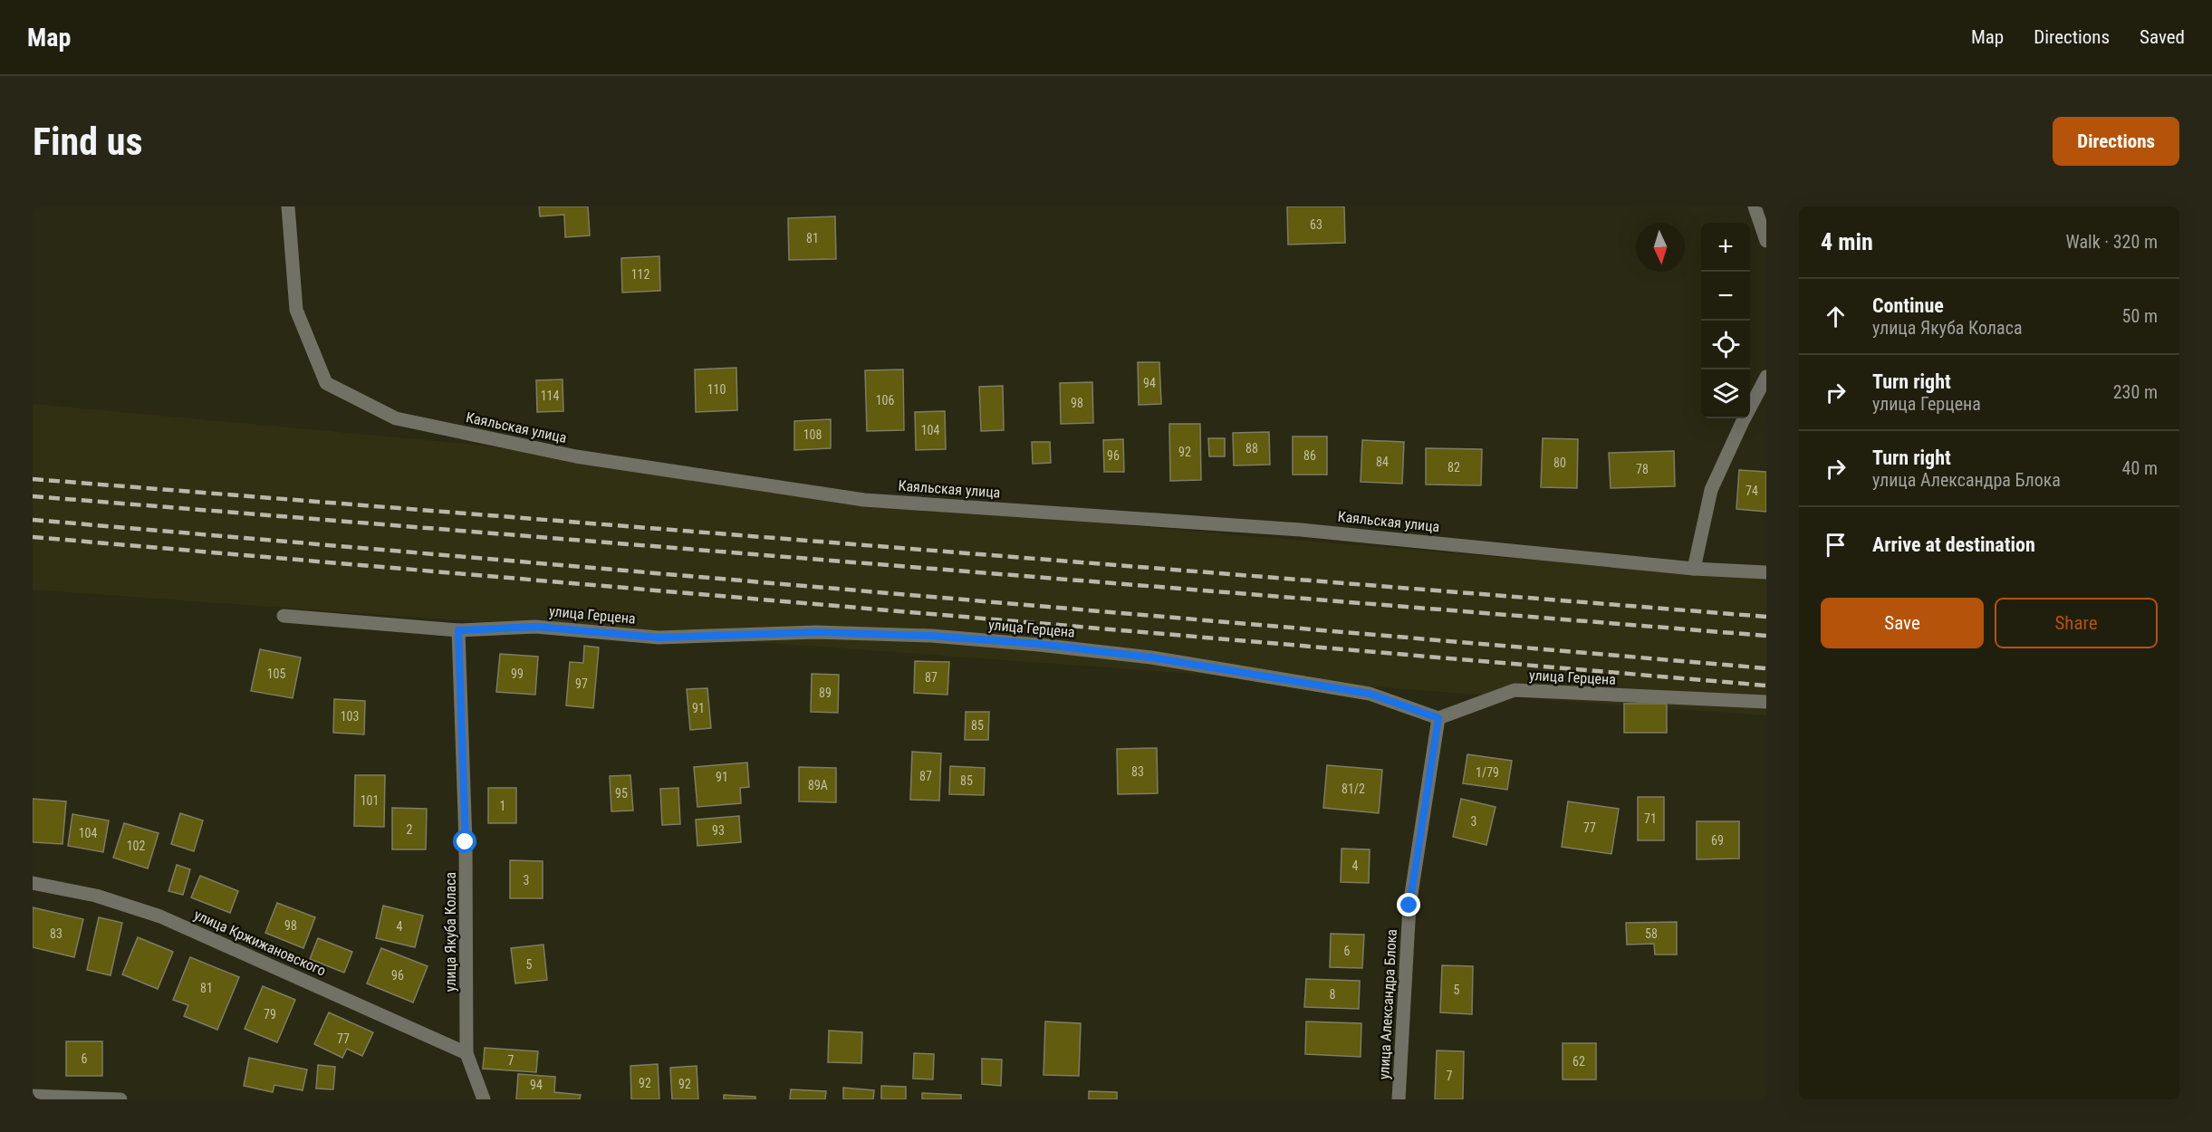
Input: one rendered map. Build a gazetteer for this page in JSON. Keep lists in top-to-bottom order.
{
  "streets": {
    "street": [
      "Каяльская улица",
      "улица Герцена",
      "улица Якуба Коласа",
      "улица Кржижановского",
      "улица Александра Блока"
    ]
  },
  "crossings": [
    ["улица Герцена", "улица Якуба Коласа"],
    ["улица Герцена", "улица Александра Блока"],
    ["улица Якуба Коласа", "улица Кржижановского"]
  ],
  "house_numbers": [
    "63",
    "81",
    "112",
    "94",
    "110",
    "114",
    "106",
    "98",
    "104",
    "108",
    "88",
    "92",
    "96",
    "86",
    "84",
    "80",
    "82",
    "78",
    "74",
    "105",
    "99",
    "87",
    "97",
    "89",
    "91",
    "103",
    "85",
    "83",
    "1/79",
    "87",
    "91",
    "85",
    "89А",
    "81/2",
    "95",
    "101",
    "1",
    "71",
    "3",
    "77",
    "2",
    "93",
    "104",
    "69",
    "102",
    "4",
    "3",
    "98",
    "4",
    "83",
    "58",
    "6",
    "5",
    "96",
    "81",
    "5",
    "8",
    "79",
    "77",
    "6",
    "7",
    "62",
    "7",
    "92",
    "92",
    "94"
  ],
  "north": "bottom",
  "page": {
    "header": "Map",
    "nav": ["Map", "Directions", "Saved"],
    "buttons": [
      "Directions",
      ["Save", "Share"]
    ],
    "title": "Find us",
    "heading": ["4 min", "Walk · 320 m"],
    "map_buttons": ["+", "−"],
    "list": [
      ["Continue", "улица Якуба Коласа", "50 m"],
      ["Turn right", "улица Герцена", "230 m"],
      ["Turn right", "улица Александра Блока", "40 m"],
      "Arrive at destination"
    ]
  }
}
